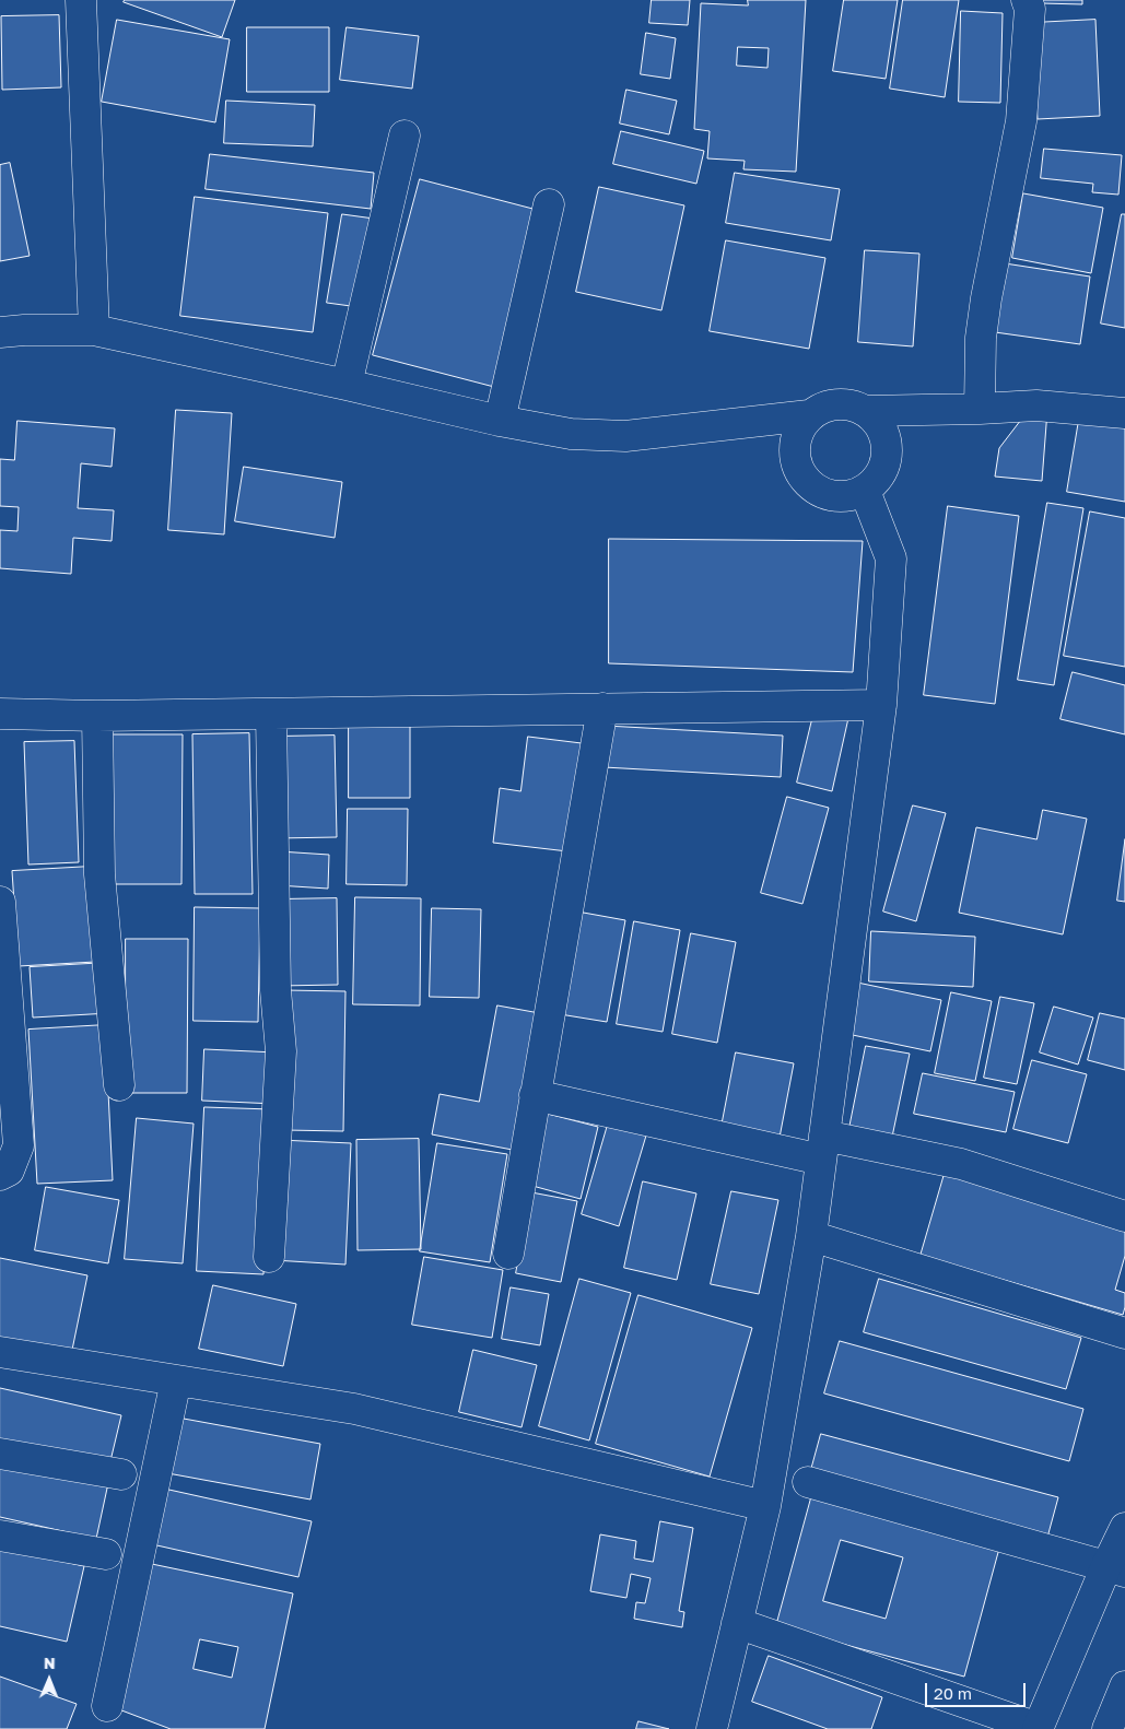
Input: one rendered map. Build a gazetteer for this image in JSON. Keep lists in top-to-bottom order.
{
  "scale_bar": "20 m",
  "north": "top"
}
